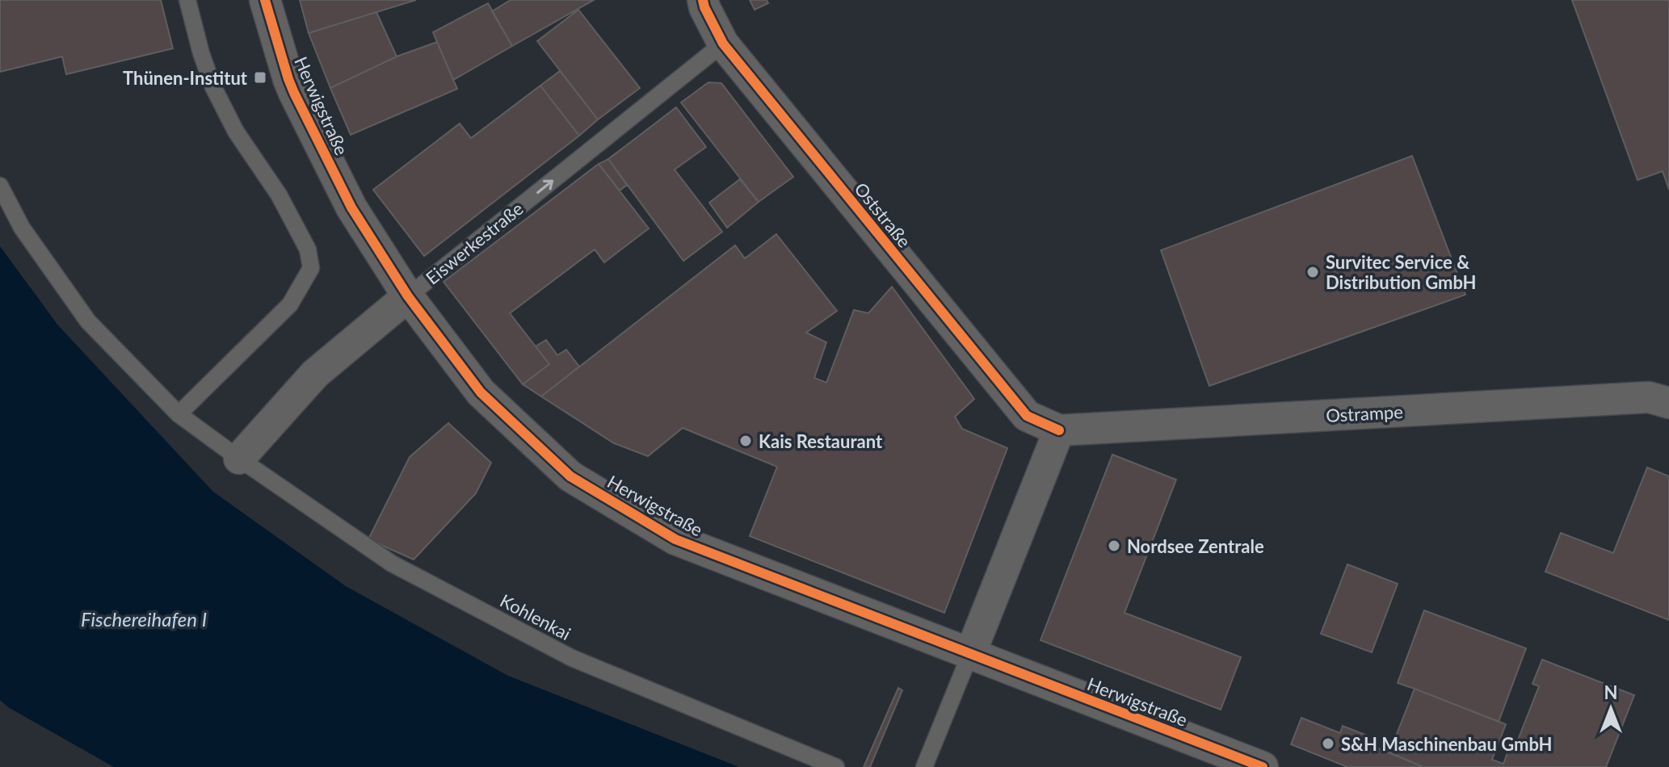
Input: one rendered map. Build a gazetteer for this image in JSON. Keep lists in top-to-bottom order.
{
  "streets": {
    "street": [
      "Herwigstraße",
      "Oststraße",
      "Eiswerkestraße",
      "Ostrampe"
    ],
    "lane": ["Kohlenkai"]
  },
  "crossings": [
    ["Herwigstraße", "Eiswerkestraße"],
    ["Oststraße", "Eiswerkestraße"],
    ["Oststraße", "Ostrampe"],
    ["Eiswerkestraße", "Kohlenkai"]
  ],
  "one_way": ["Eiswerkestraße"],
  "water": ["Fischereihafen I"],
  "places": {
    "transit": ["Thünen-Institut"],
    "other": [
      "Survitec Service & Distribution GmbH",
      "Kais Restaurant",
      "Nordsee Zentrale",
      "S&H Maschinenbau GmbH"
    ]
  },
  "north": "top"
}
